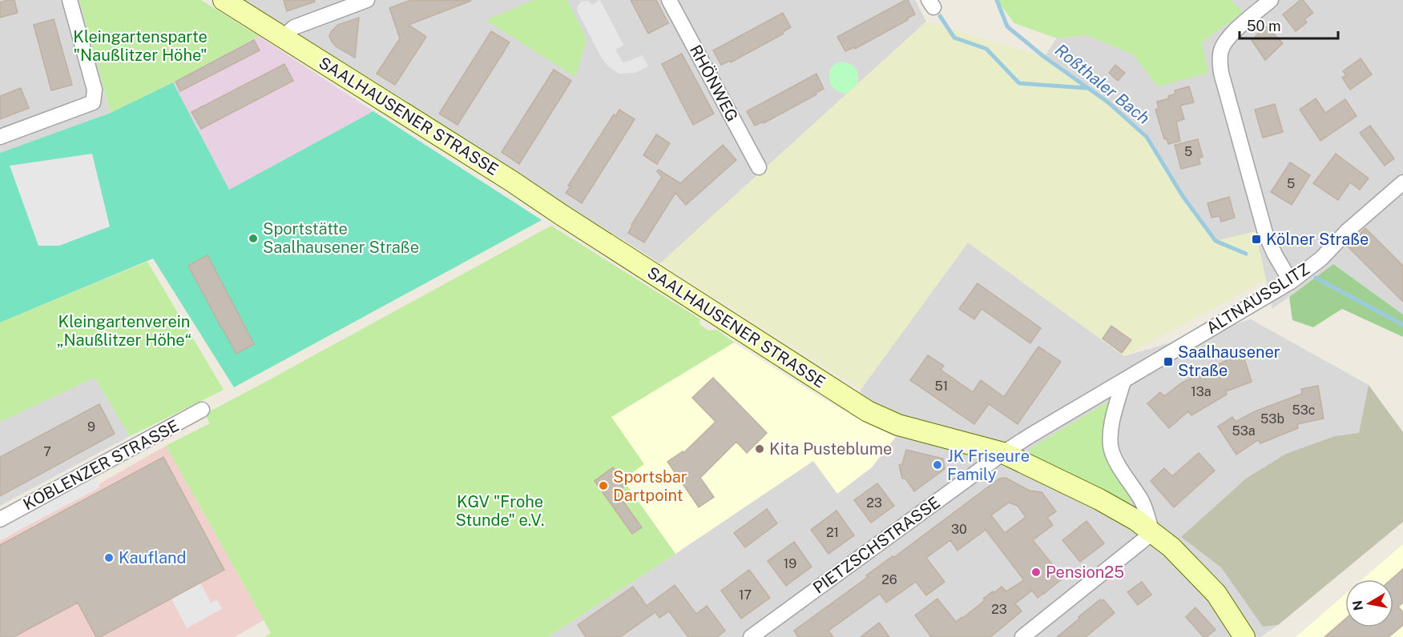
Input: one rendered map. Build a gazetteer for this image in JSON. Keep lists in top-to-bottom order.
{
  "streets": {
    "street": [
      "RHÖNWEG",
      "SAALHAUSENER STRASSE",
      "ALTNAUSSLITZ",
      "KOBLENZER STRASSE",
      "PIETZSCHSTRASSE"
    ]
  },
  "crossings": [
    ["SAALHAUSENER STRASSE", "ALTNAUSSLITZ"],
    ["SAALHAUSENER STRASSE", "PIETZSCHSTRASSE"],
    ["ALTNAUSSLITZ", "PIETZSCHSTRASSE"]
  ],
  "water": ["Roßthaler Bach"],
  "parks": ["Kleingartensparte \"Naußlitzer Höhe\"", "Kleingartenverein „Naußlitzer Höhe“", "KGV \"Frohe Stunde\" e.V."],
  "places": {
    "other": [
      "Sportstätte Saalhausener Straße",
      "Kita Pusteblume",
      "JK Friseure Family",
      "Sportsbar Dartpoint",
      "Kaufland",
      "Pension25"
    ],
    "transit": ["Kölner Straße", "Saalhausener Straße"]
  },
  "house_numbers": [
    "5",
    "5",
    "51",
    "13a",
    "53c",
    "53b",
    "9",
    "53a",
    "7",
    "23",
    "30",
    "21",
    "19",
    "26",
    "17",
    "23"
  ],
  "scale_bar": "50 m",
  "north": "left"
}
